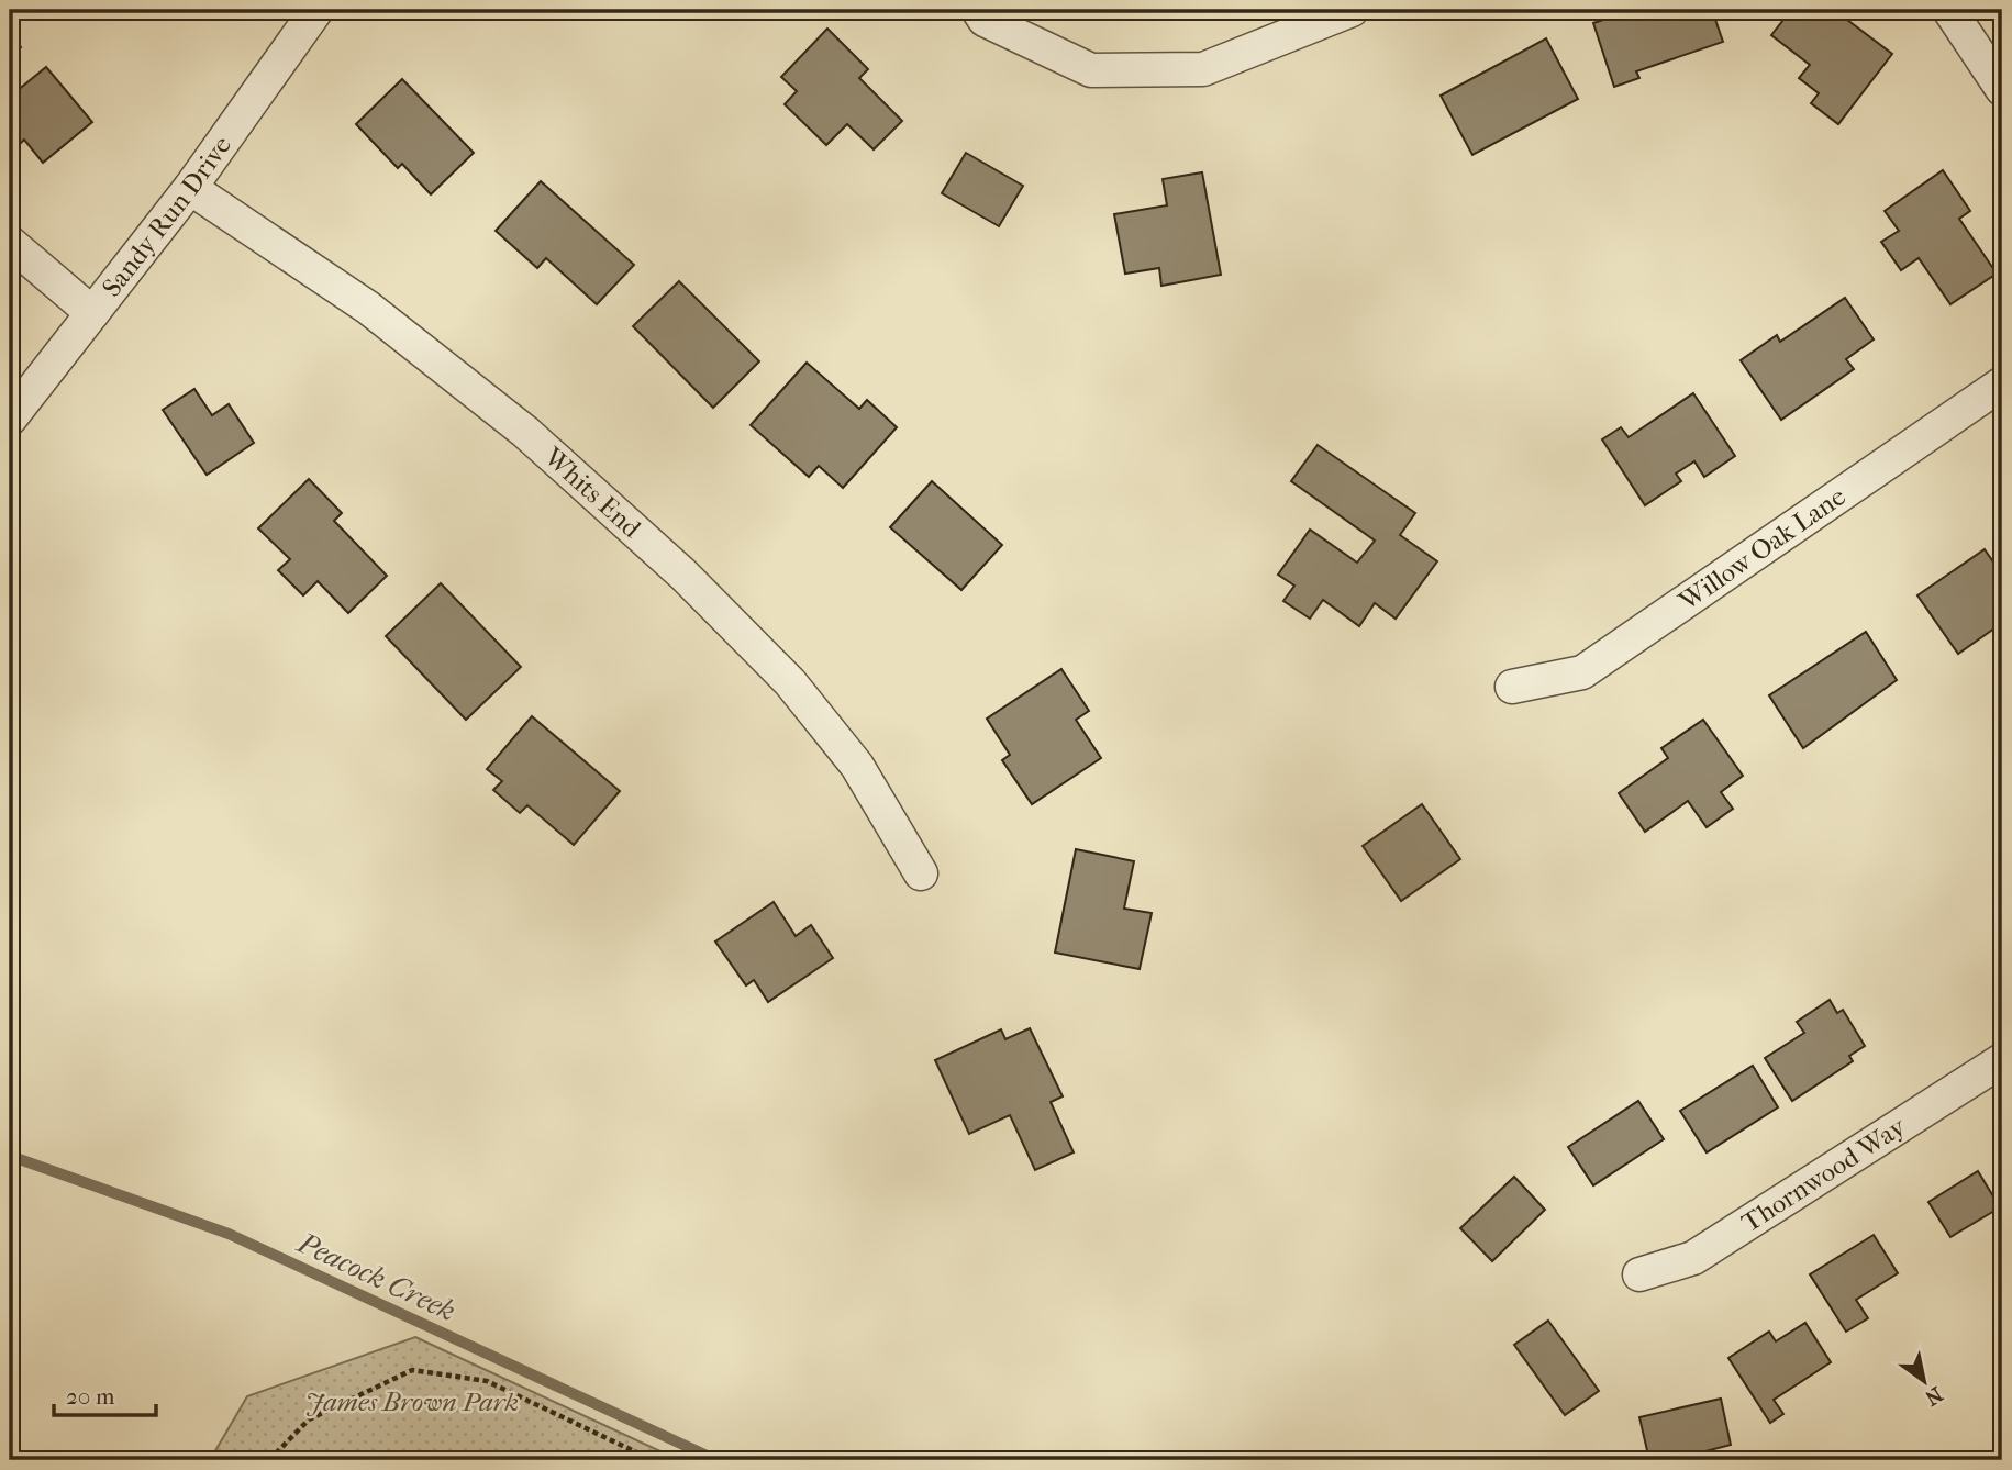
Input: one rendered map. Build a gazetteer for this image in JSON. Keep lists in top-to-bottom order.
{
  "streets": {
    "street": [
      "Sandy Run Drive",
      "Whits End",
      "Willow Oak Lane",
      "Thornwood Way"
    ]
  },
  "crossings": [
    ["Sandy Run Drive", "Whits End"]
  ],
  "water": ["Peacock Creek"],
  "parks": ["James Brown Park"],
  "scale_bar": "20 m",
  "north": "bottom right"
}
